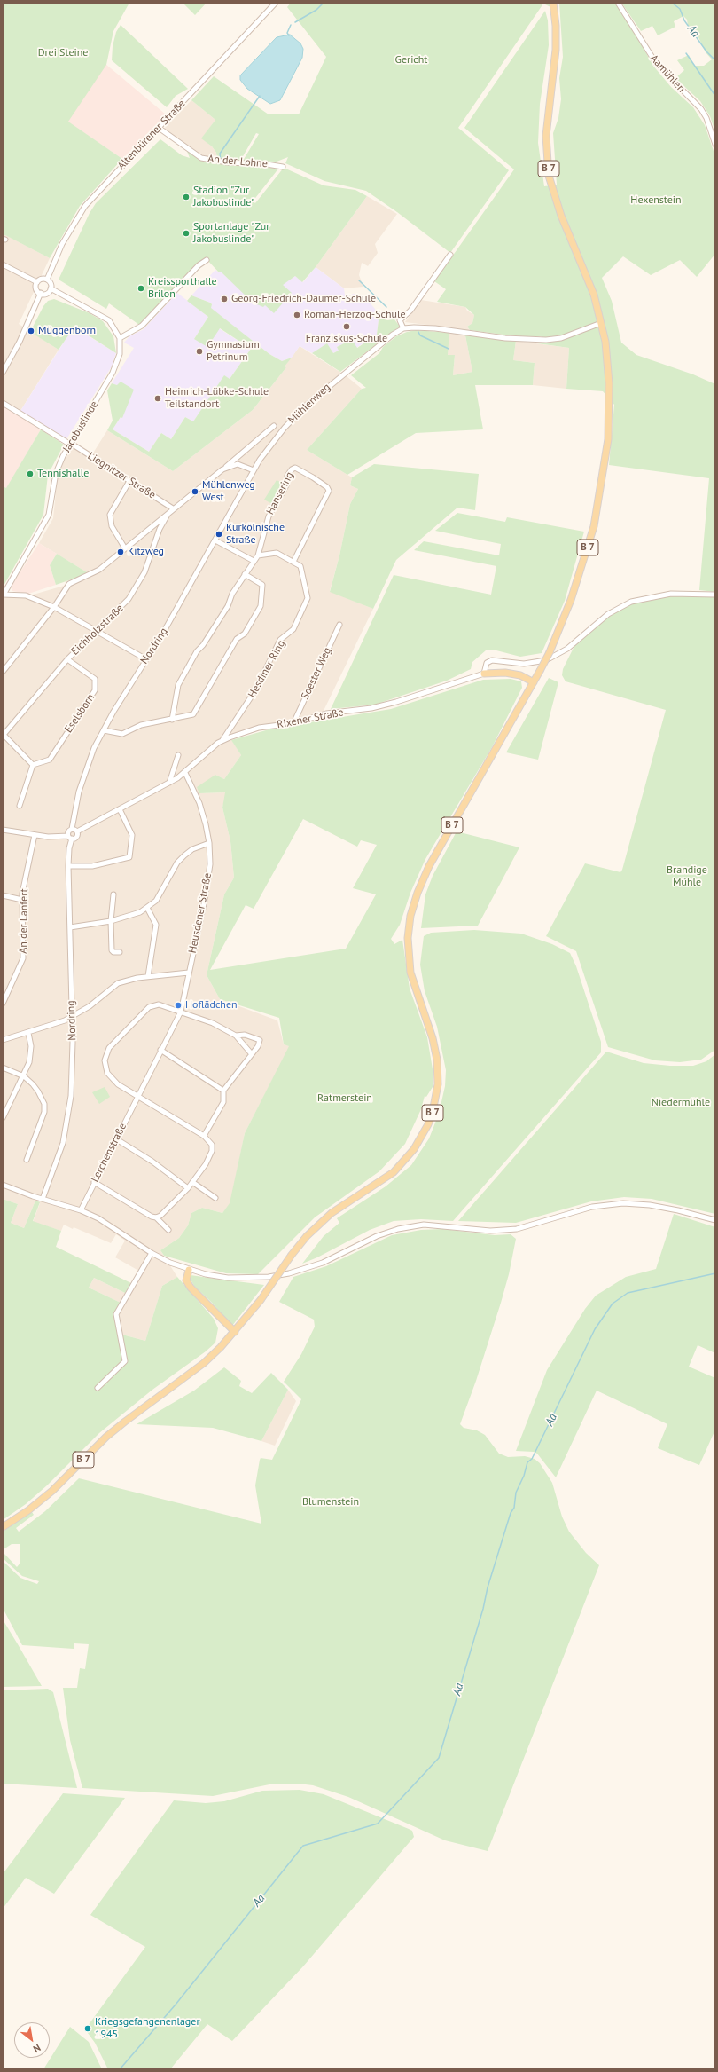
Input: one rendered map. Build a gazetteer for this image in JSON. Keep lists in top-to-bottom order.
{
  "streets": {
    "main road": ["B 7"],
    "street": [
      "Aamühlen",
      "Altenbürener Straße",
      "An der Lohne",
      "Mühlenweg",
      "Jacobuslinde",
      "Liegnitzer Straße",
      "Hansering",
      "Eichholzstraße",
      "Nordring",
      "Hesdiner Ring",
      "Soester Weg",
      "Eselsborn",
      "Rixener Straße",
      "Heusdener Straße",
      "An der Lanfert",
      "Lerchenstraße"
    ]
  },
  "crossings": [
    ["Altenbürener Straße", "An der Lohne"],
    ["B 7", "Mühlenweg"],
    ["Mühlenweg", "Liegnitzer Straße"],
    ["Mühlenweg", "Eichholzstraße"],
    ["Mühlenweg", "Nordring"],
    ["Jacobuslinde", "Liegnitzer Straße"],
    ["Liegnitzer Straße", "Eichholzstraße"],
    ["Hansering", "Hesdiner Ring"],
    ["Eichholzstraße", "Eselsborn"],
    ["Hesdiner Ring", "Rixener Straße"],
    ["Soester Weg", "Rixener Straße"],
    ["Rixener Straße", "Heusdener Straße"],
    ["Heusdener Straße", "Lerchenstraße"]
  ],
  "water": ["Aa"],
  "parks": [
    "Drei Steine",
    "Gericht",
    "Hexenstein",
    "Brandige Mühle",
    "Ratmerstein",
    "Niedermühle",
    "Blumenstein"
  ],
  "places": [
    "Stadion \"Zur Jakobuslinde\"",
    "Sportanlage \"Zur Jakobuslinde\"",
    "Kreissporthalle Brilon",
    "Georg-Friedrich-Daumer-Schule",
    "Roman-Herzog-Schule",
    "Franziskus-Schule",
    "Müggenborn",
    "Gymnasium Petrinum",
    "Heinrich-Lübke-Schule Teilstandort",
    "Tennishalle",
    "Mühlenweg West",
    "Kurkölnische Straße",
    "Kitzweg",
    "Hoflädchen",
    "Kriegsgefangenenlager 1945"
  ],
  "north": "bottom right"
}
